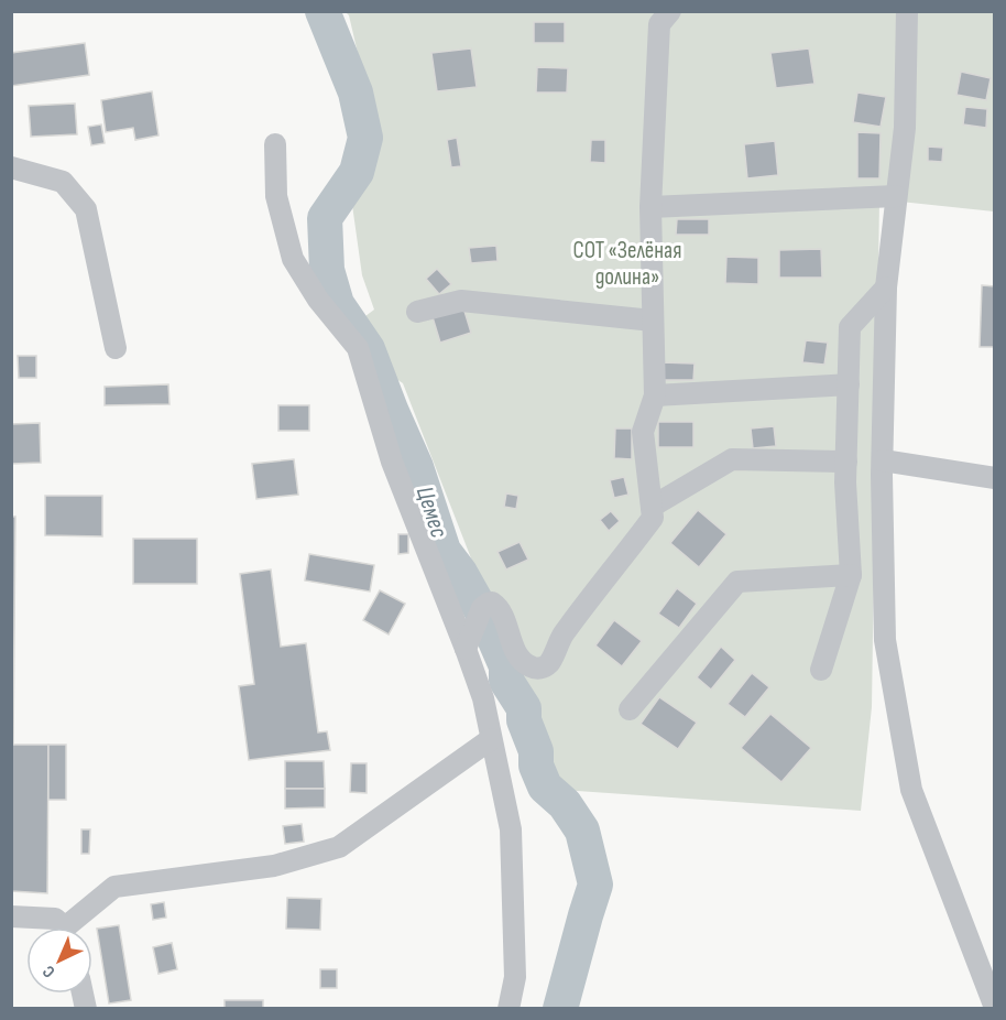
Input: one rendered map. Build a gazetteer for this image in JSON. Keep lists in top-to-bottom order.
{
  "water": ["Цемес"],
  "parks": ["СОТ «Зелёная долина»"],
  "north": "bottom left"
}
